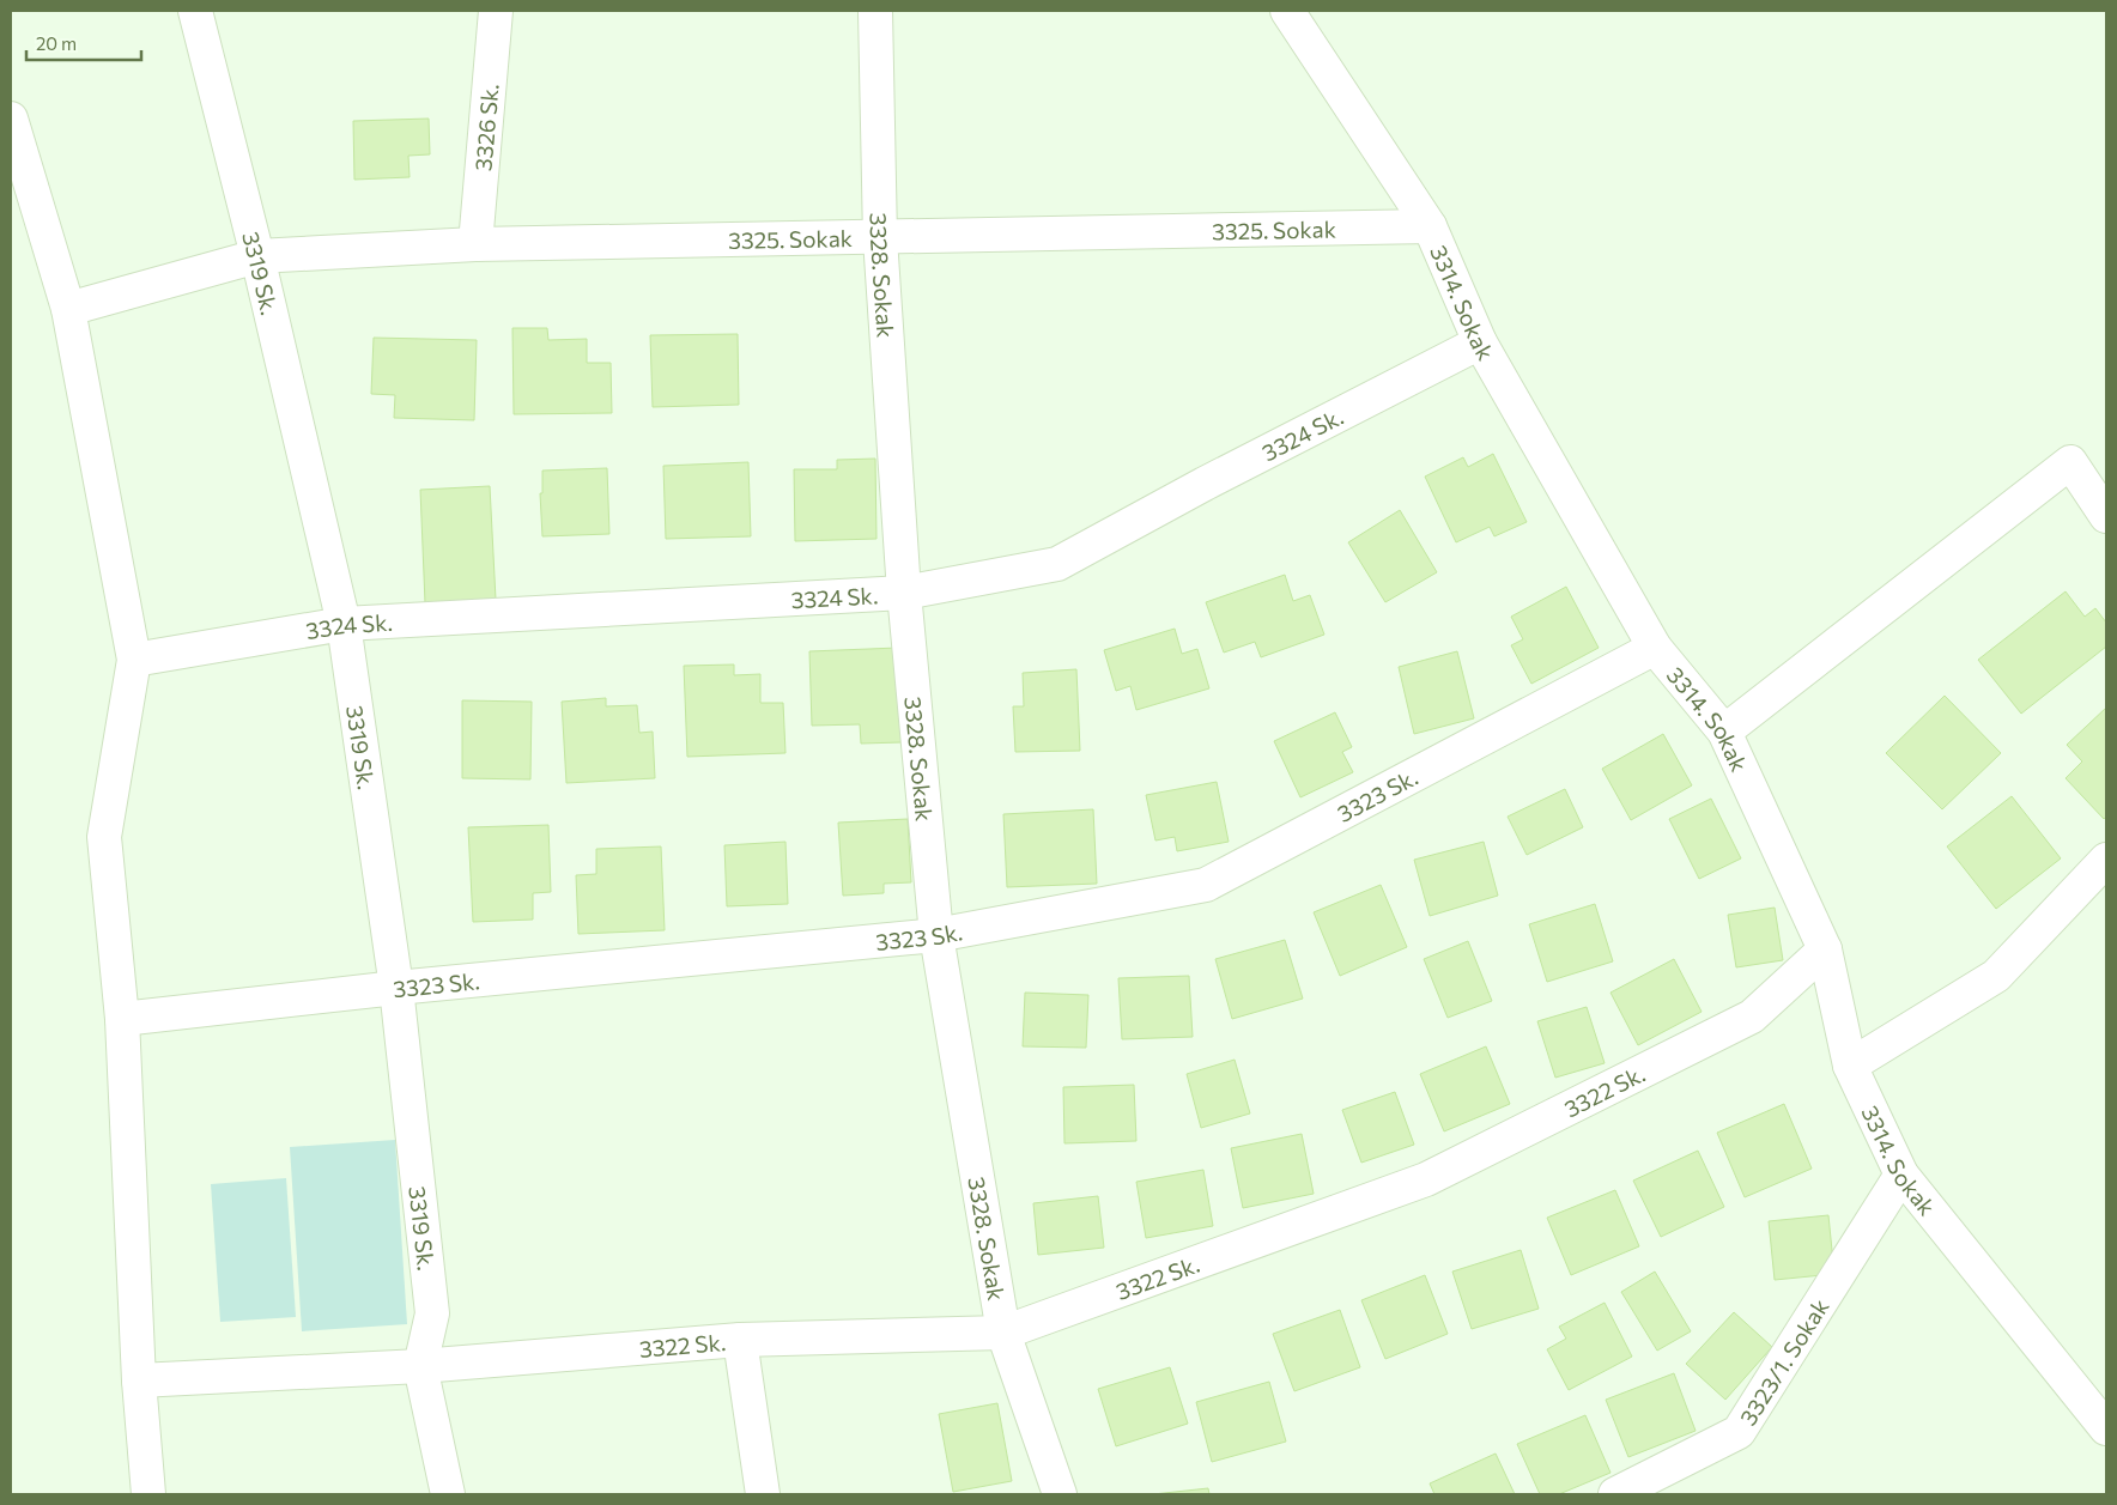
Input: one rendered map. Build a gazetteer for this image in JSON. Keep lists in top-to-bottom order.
{
  "streets": {
    "street": [
      "3326 Sk.",
      "3325. Sokak",
      "3319 Sk.",
      "3328. Sokak",
      "3314. Sokak",
      "3324 Sk.",
      "3323 Sk.",
      "3322 Sk.",
      "3323/1. Sokak"
    ]
  },
  "crossings": [
    ["3326 Sk.", "3325. Sokak"],
    ["3325. Sokak", "3319 Sk."],
    ["3325. Sokak", "3328. Sokak"],
    ["3325. Sokak", "3314. Sokak"],
    ["3319 Sk.", "3324 Sk."],
    ["3319 Sk.", "3323 Sk."],
    ["3319 Sk.", "3322 Sk."],
    ["3328. Sokak", "3324 Sk."],
    ["3328. Sokak", "3323 Sk."],
    ["3328. Sokak", "3322 Sk."],
    ["3314. Sokak", "3324 Sk."],
    ["3314. Sokak", "3323 Sk."],
    ["3314. Sokak", "3322 Sk."],
    ["3314. Sokak", "3323/1. Sokak"]
  ],
  "scale_bar": "20 m"
}
